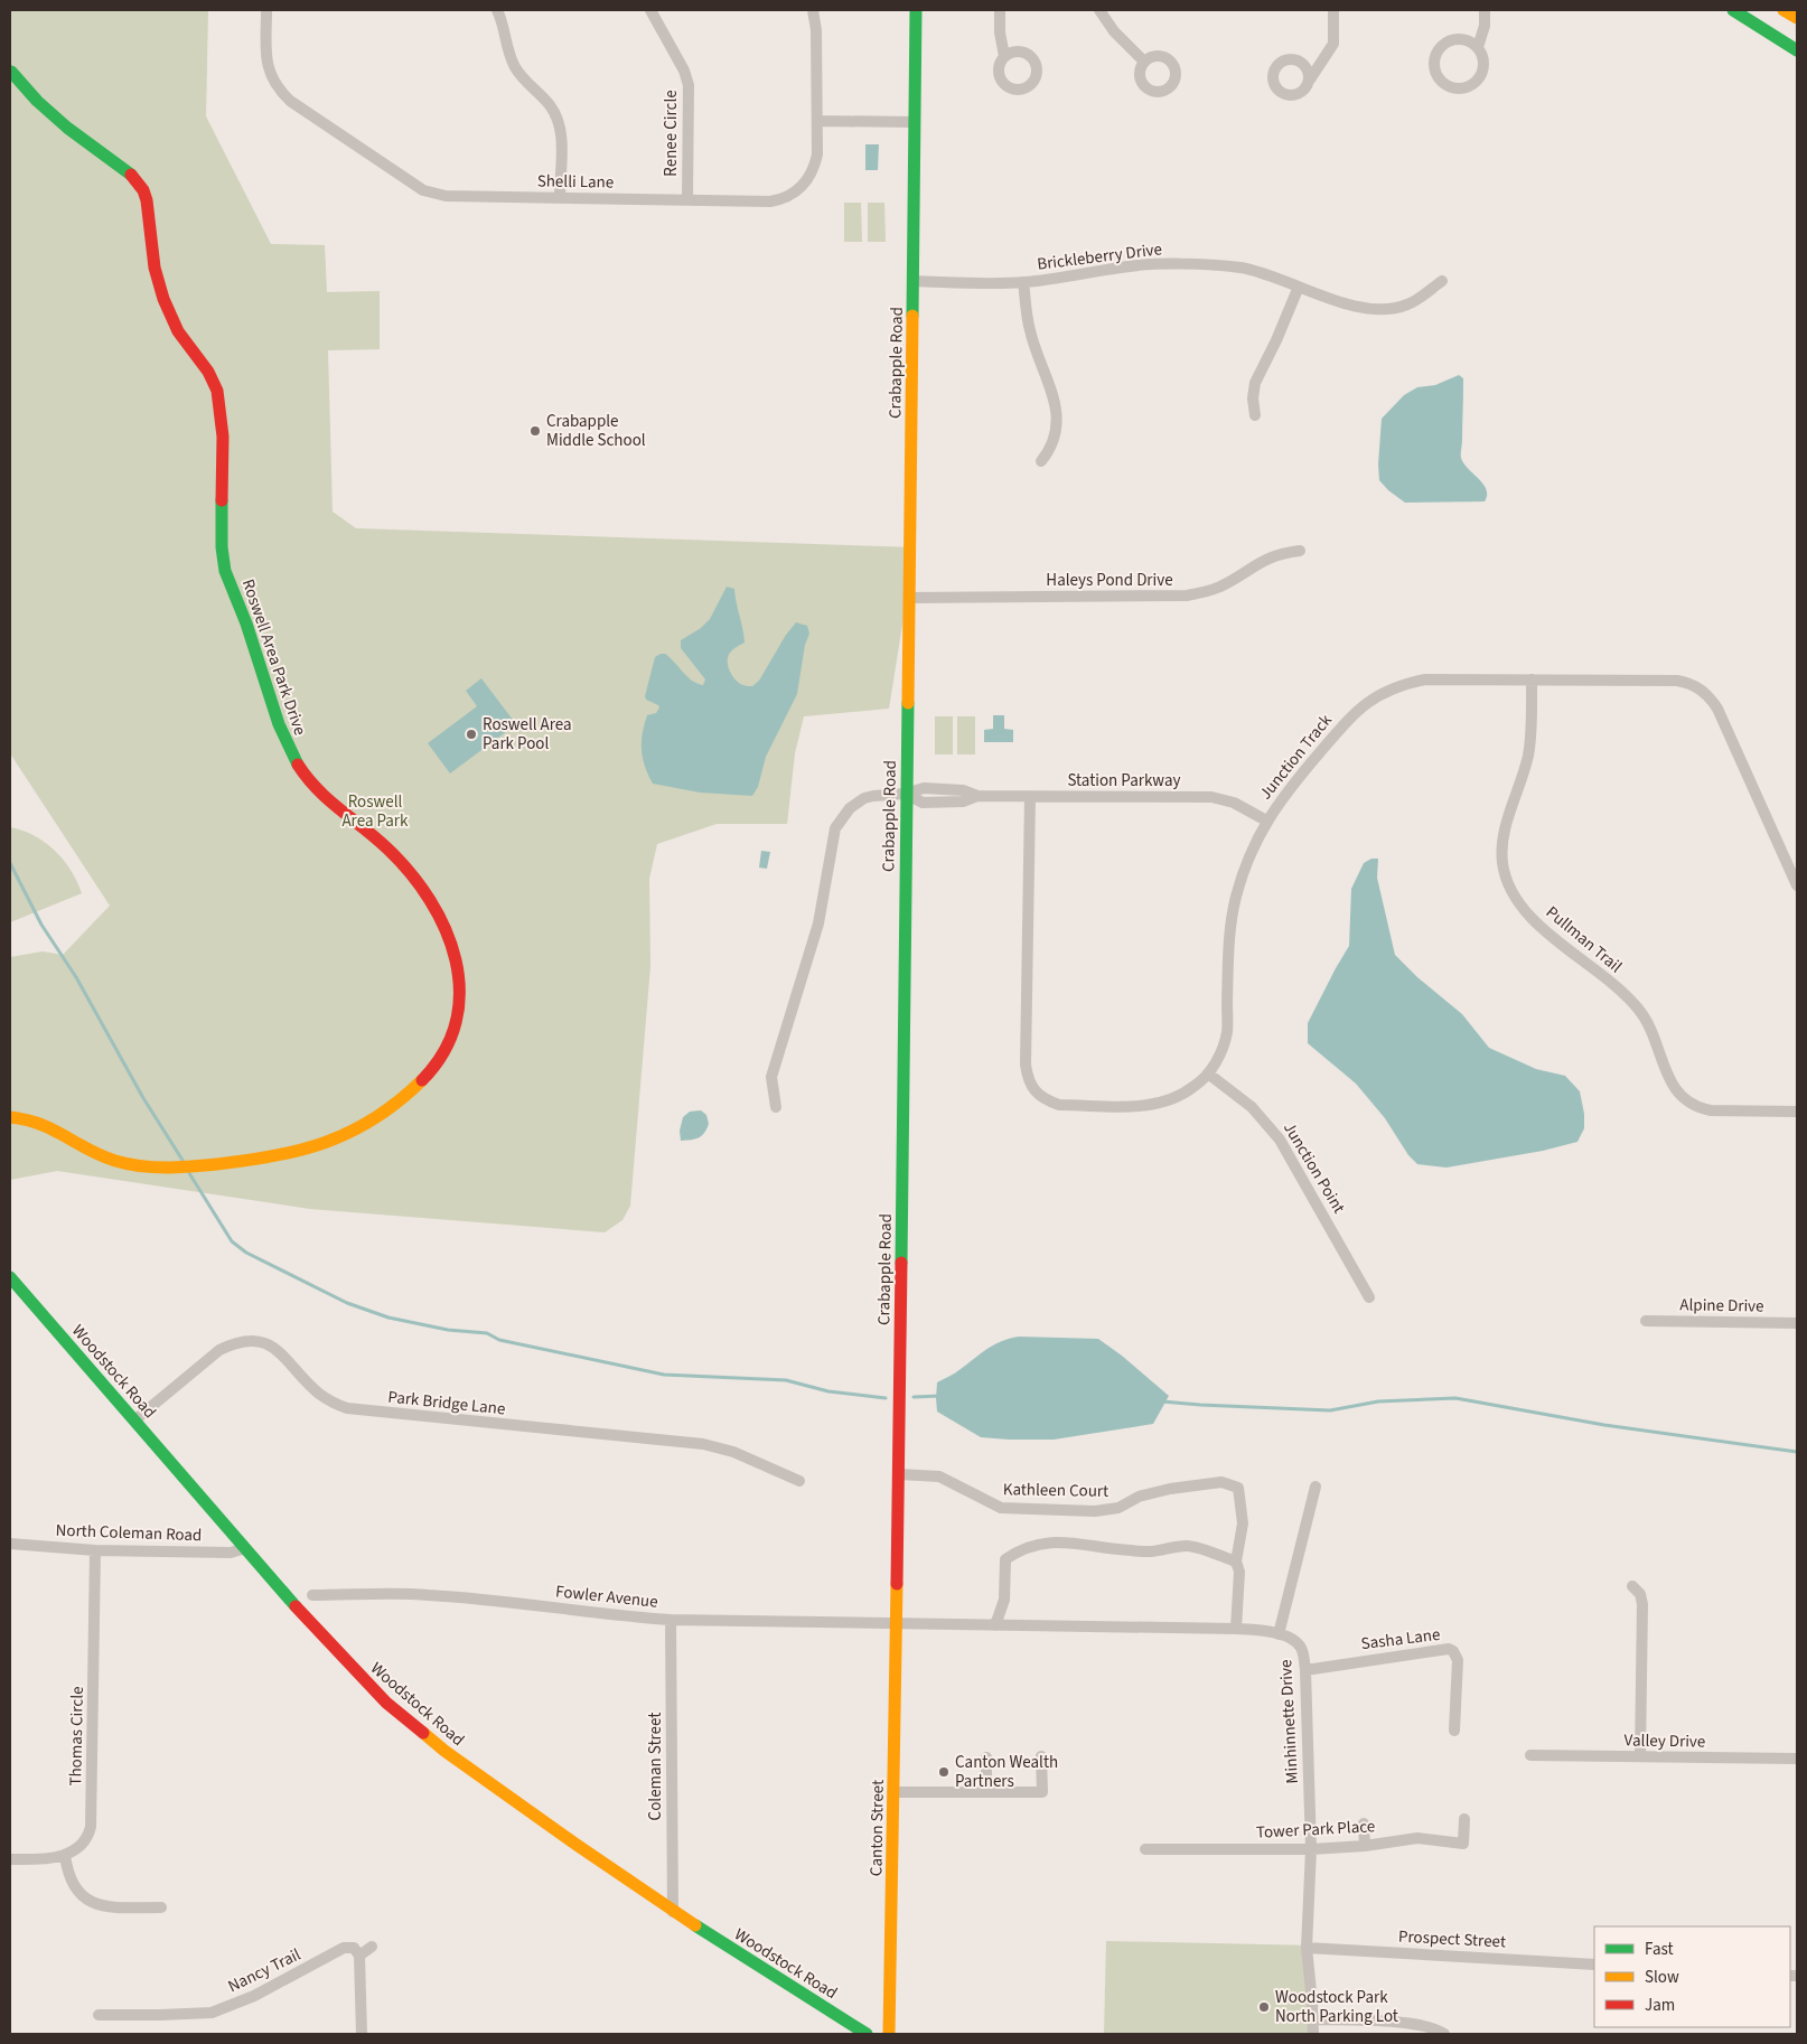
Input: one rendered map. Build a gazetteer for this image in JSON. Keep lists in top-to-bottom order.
{
  "streets": {
    "street": [
      "Renee Circle",
      "Shelli Lane",
      "Brickleberry Drive",
      "Crabapple Road",
      "Haleys Pond Drive",
      "Roswell Area Park Drive",
      "Junction Track",
      "Station Parkway",
      "Pullman Trail",
      "Junction Point",
      "Alpine Drive",
      "Woodstock Road",
      "Park Bridge Lane",
      "Kathleen Court",
      "North Coleman Road",
      "Fowler Avenue",
      "Sasha Lane",
      "Minhinnette Drive",
      "Thomas Circle",
      "Valley Drive",
      "Coleman Street",
      "Canton Street",
      "Tower Park Place",
      "Prospect Street",
      "Nancy Trail"
    ]
  },
  "crossings": [
    ["Renee Circle", "Shelli Lane"],
    ["Brickleberry Drive", "Crabapple Road"],
    ["Crabapple Road", "Haleys Pond Drive"],
    ["Crabapple Road", "Station Parkway"],
    ["Crabapple Road", "Kathleen Court"],
    ["Crabapple Road", "Fowler Avenue"],
    ["Crabapple Road", "Minhinnette Drive"],
    ["Crabapple Road", "Canton Street"],
    ["Junction Track", "Station Parkway"],
    ["Junction Track", "Pullman Trail"],
    ["Junction Track", "Junction Point"],
    ["Woodstock Road", "Park Bridge Lane"],
    ["Woodstock Road", "North Coleman Road"],
    ["Woodstock Road", "Coleman Street"],
    ["North Coleman Road", "Thomas Circle"],
    ["Fowler Avenue", "Minhinnette Drive"],
    ["Fowler Avenue", "Coleman Street"],
    ["Fowler Avenue", "Canton Street"],
    ["Sasha Lane", "Minhinnette Drive"],
    ["Minhinnette Drive", "Canton Street"],
    ["Minhinnette Drive", "Tower Park Place"],
    ["Minhinnette Drive", "Prospect Street"]
  ],
  "parks": ["Roswell Area Park"],
  "places": [
    "Crabapple Middle School",
    "Roswell Area Park Pool",
    "Canton Wealth Partners",
    "Woodstock Park North Parking Lot"
  ],
  "legend": ["Fast", "Slow", "Jam"]
}
